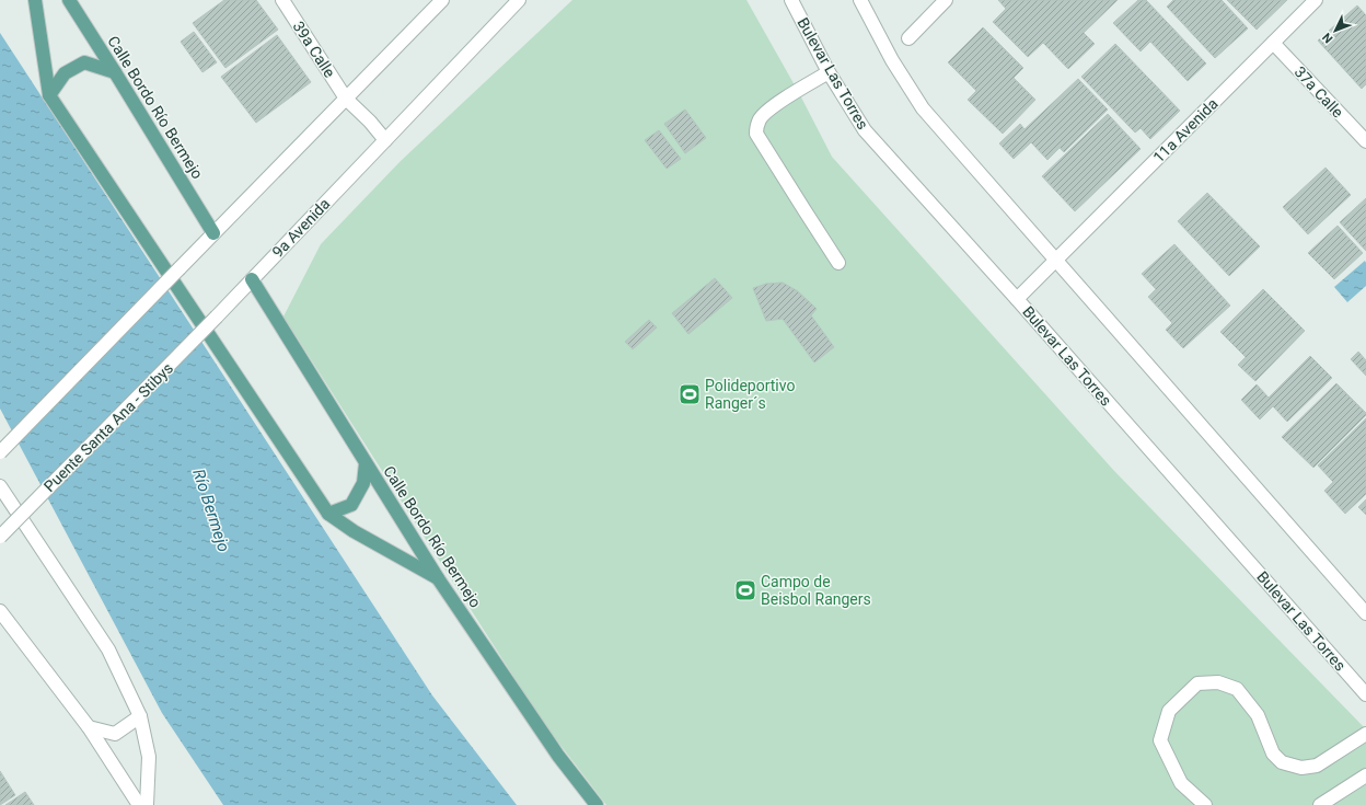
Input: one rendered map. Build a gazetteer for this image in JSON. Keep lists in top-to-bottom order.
{
  "streets": {
    "main road": ["Calle Bordo Río Bermejo"],
    "street": [
      "39a Calle",
      "Bulevar Las Torres",
      "37a Calle",
      "11a Avenida",
      "9a Avenida",
      "Puente Santa Ana - Stibys"
    ]
  },
  "crossings": [
    ["37a Calle", "11a Avenida"],
    ["Calle Bordo Río Bermejo", "9a Avenida"],
    ["9a Avenida", "Puente Santa Ana - Stibys"]
  ],
  "water": ["Río Bermejo"],
  "places": {
    "sports": ["Polideportivo Ranger´s", "Campo de Beisbol Rangers"]
  },
  "north": "bottom left"
}
